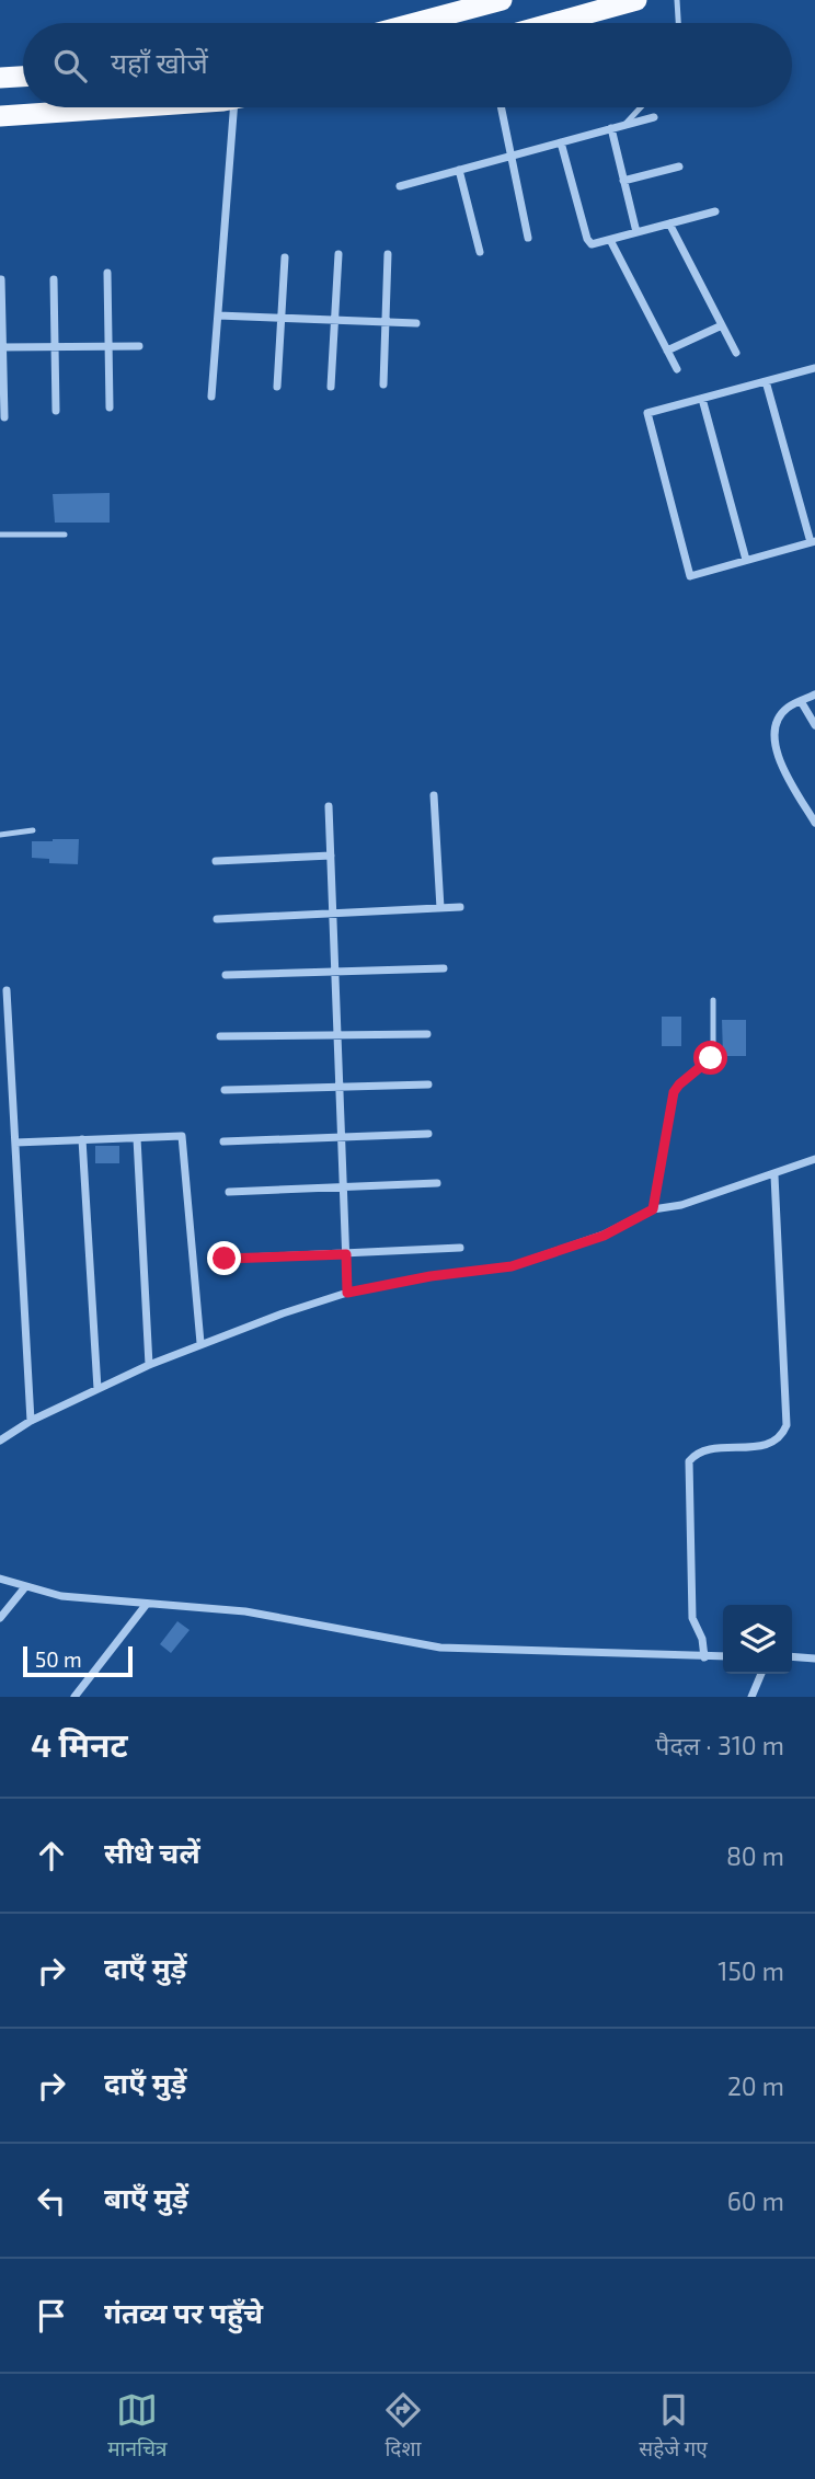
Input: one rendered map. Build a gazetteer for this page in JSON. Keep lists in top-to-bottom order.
{
  "scale_bar": "50 m",
  "page": {
    "search": "यहाँ खोजें",
    "scale": "50 m",
    "heading": ["4 मिनट", "पैदल · 310 m"],
    "list": [
      ["सीधे चलें", "80 m"],
      ["दाएँ मुड़ें", "150 m"],
      ["दाएँ मुड़ें", "20 m"],
      ["बाएँ मुड़ें", "60 m"],
      "गंतव्य पर पहुँचे"
    ],
    "nav": ["मानचित्र", "दिशा", "सहेजे गए"]
  }
}
